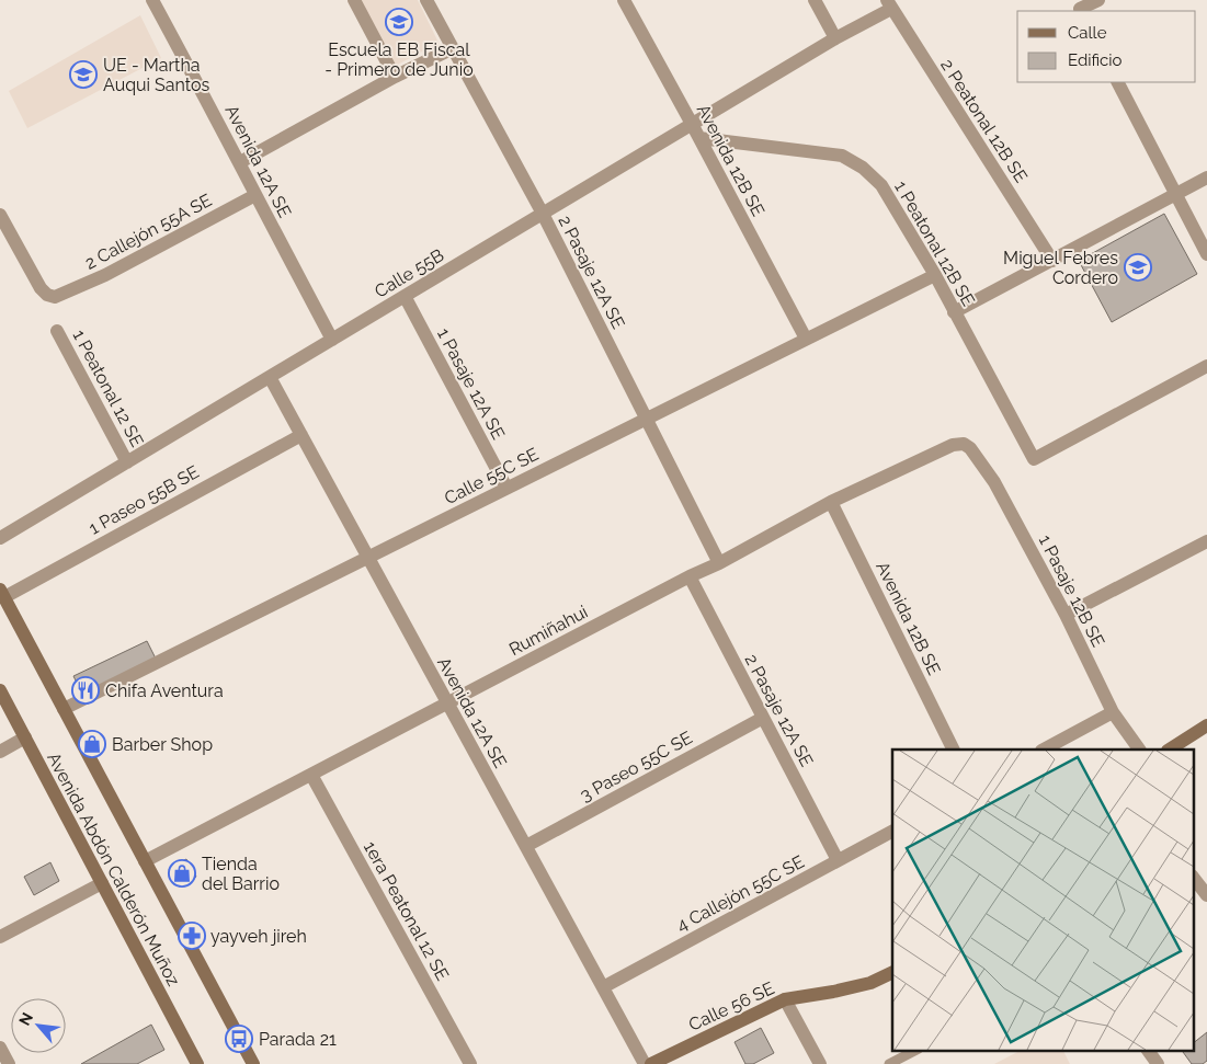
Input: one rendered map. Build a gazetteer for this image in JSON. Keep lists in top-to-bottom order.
{
  "streets": {
    "main road": ["Avenida Abdón Calderón Muñoz", "Calle 56 SE"],
    "street": [
      "2 Peatonal 12B SE",
      "Avenida 12B SE",
      "Avenida 12A SE",
      "2 Callejón 55A SE",
      "1 Peatonal 12B SE",
      "2 Pasaje 12A SE",
      "Calle 55B",
      "1 Pasaje 12A SE",
      "1 Peatonal 12 SE",
      "Calle 55C SE",
      "1 Paseo 55B SE",
      "1 Pasaje 12B SE",
      "Rumiñahui",
      "3 Paseo 55C SE",
      "4 Callejón 55C SE",
      "1era Peatonal 12 SE"
    ]
  },
  "crossings": [
    ["2 Peatonal 12B SE", "Calle 55B"],
    ["Avenida 12B SE", "1 Peatonal 12B SE"],
    ["Avenida 12B SE", "Calle 55B"],
    ["Avenida 12B SE", "Calle 55C SE"],
    ["Avenida 12B SE", "Rumiñahui"],
    ["Avenida 12A SE", "2 Callejón 55A SE"],
    ["Avenida 12A SE", "Calle 55B"],
    ["Avenida 12A SE", "Calle 55C SE"],
    ["Avenida 12A SE", "1 Paseo 55B SE"],
    ["Avenida 12A SE", "Rumiñahui"],
    ["Avenida 12A SE", "3 Paseo 55C SE"],
    ["Avenida 12A SE", "4 Callejón 55C SE"],
    ["1 Peatonal 12B SE", "Calle 55C SE"],
    ["2 Pasaje 12A SE", "Calle 55B"],
    ["2 Pasaje 12A SE", "Calle 55C SE"],
    ["2 Pasaje 12A SE", "Rumiñahui"],
    ["2 Pasaje 12A SE", "3 Paseo 55C SE"],
    ["2 Pasaje 12A SE", "4 Callejón 55C SE"],
    ["Calle 55B", "1 Pasaje 12A SE"],
    ["Calle 55B", "1 Peatonal 12 SE"],
    ["1 Pasaje 12A SE", "Calle 55C SE"],
    ["Calle 55C SE", "Avenida Abdón Calderón Muñoz"],
    ["1 Paseo 55B SE", "Avenida Abdón Calderón Muñoz"],
    ["1 Pasaje 12B SE", "Rumiñahui"],
    ["Rumiñahui", "Avenida Abdón Calderón Muñoz"],
    ["Rumiñahui", "1era Peatonal 12 SE"]
  ],
  "places": {
    "school or university": ["Escuela EB Fiscal - Primero de Junio", "UE - Martha Auqui Santos", "Miguel Febres Cordero"],
    "restaurant": ["Chifa Aventura"],
    "shop": ["Barber Shop", "Tienda del Barrio"],
    "pharmacy": ["yayveh jireh"],
    "bus stop": ["Parada 21"]
  },
  "legend": ["Calle", "Edificio"],
  "north": "top left"
}
